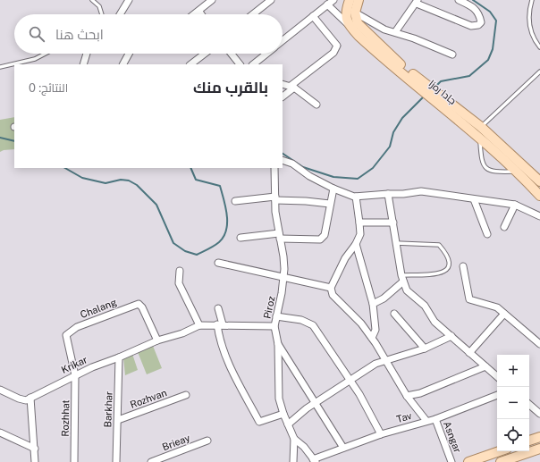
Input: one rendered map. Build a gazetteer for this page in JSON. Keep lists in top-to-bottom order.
{
  "streets": {
    "main road": ["جادا ره‌زا"],
    "street": [
      "Piroz",
      "Chalang",
      "Krikar",
      "Rozhvan",
      "Barkhar",
      "Tav",
      "Rozhhat",
      "Asngar",
      "Brieay"
    ]
  },
  "crossings": [
    ["Piroz", "Tav"],
    ["Chalang", "Krikar"],
    ["Chalang", "Rozhhat"],
    ["Krikar", "Barkhar"],
    ["Krikar", "Rozhhat"],
    ["Rozhvan", "Barkhar"],
    ["Tav", "Asngar"]
  ],
  "page": {
    "search": "ابحث هنا",
    "heading": ["بالقرب منك", "النتائج: 0"],
    "map_buttons": ["+", "−"]
  }
}
